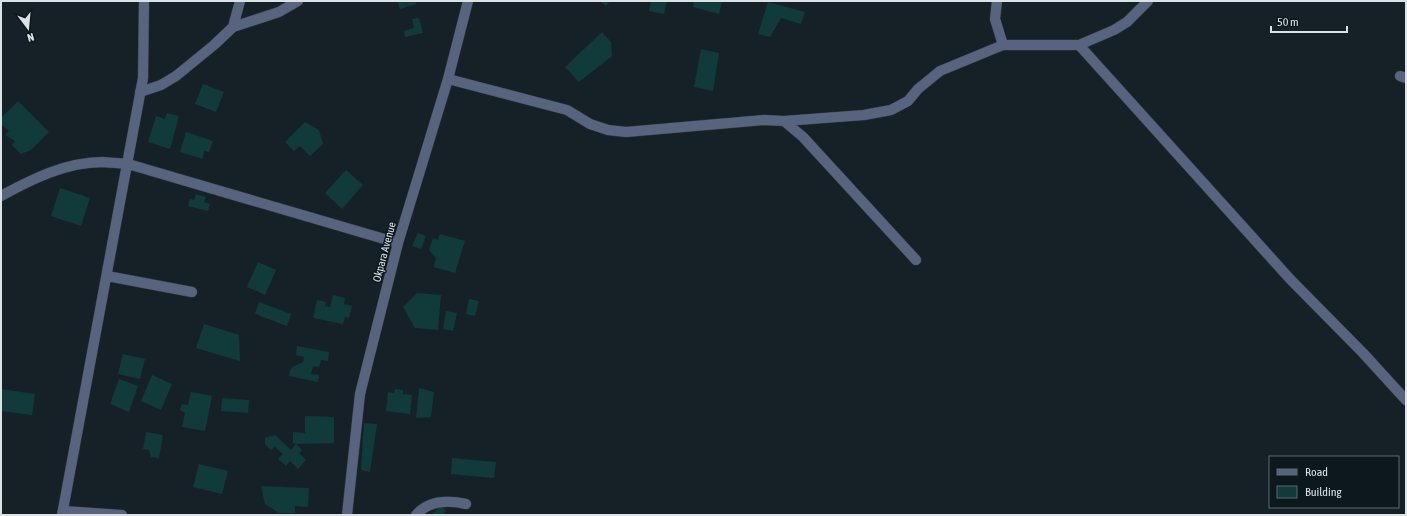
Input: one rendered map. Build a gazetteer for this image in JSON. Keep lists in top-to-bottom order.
{
  "streets": {
    "street": ["Okpara Avenue"]
  },
  "legend": ["Road", "Building"],
  "scale_bar": "50 m",
  "north": "bottom"
}
